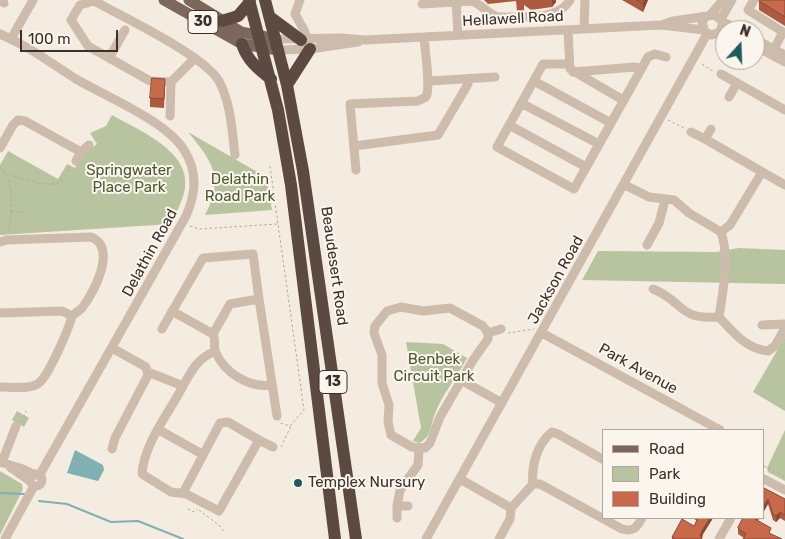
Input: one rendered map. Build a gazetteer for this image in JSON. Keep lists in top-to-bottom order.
{
  "streets": {
    "highway": ["30", "Beaudesert Road", "13"],
    "street": [
      "Hellawell Road",
      "Delathin Road",
      "Jackson Road",
      "Park Avenue"
    ]
  },
  "crossings": [
    ["Hellawell Road", "30"],
    ["Hellawell Road", "Beaudesert Road"],
    ["Hellawell Road", "Jackson Road"],
    ["30", "Beaudesert Road"],
    ["30", "13"],
    ["Jackson Road", "Park Avenue"]
  ],
  "parks": ["Springwater Place Park", "Delathin Road Park", "Benbek Circuit Park"],
  "places": ["Templex Nursury"],
  "legend": ["Road", "Park", "Building"],
  "scale_bar": "100 m",
  "north": "top"
}
